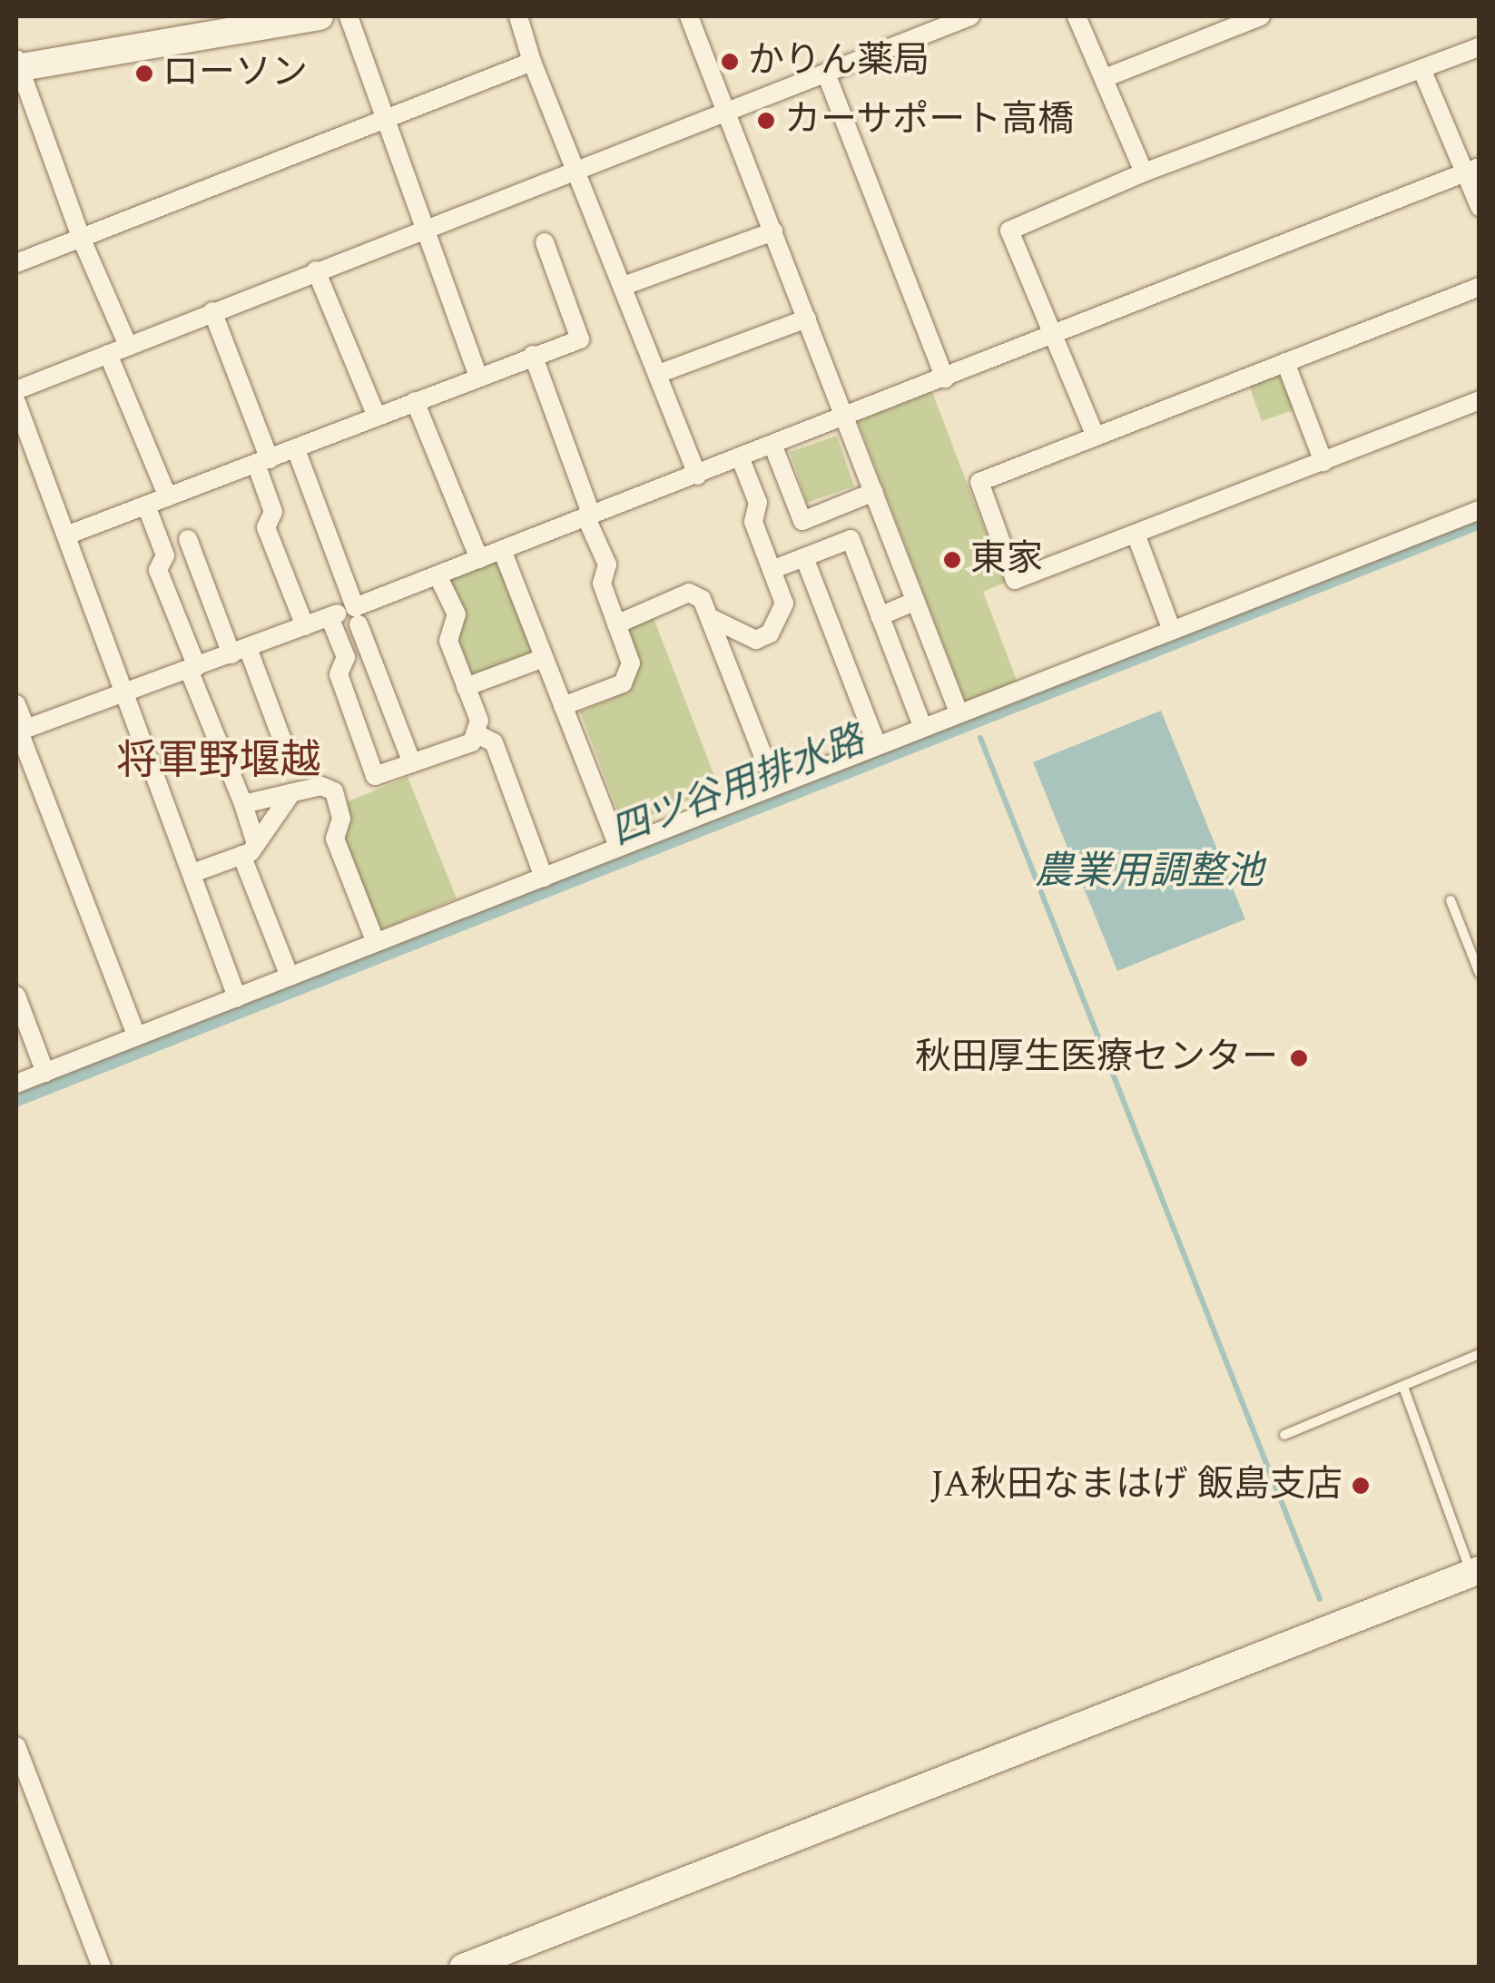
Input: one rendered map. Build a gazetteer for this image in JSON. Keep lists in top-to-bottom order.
{
  "districts": ["将軍野堰越"],
  "water": ["四ツ谷用排水路", "農業用調整池"],
  "places": [
    "かりん薬局",
    "ローソン",
    "カーサポート高橋",
    "東家",
    "秋田厚生医療センター",
    "JA秋田なまはげ 飯島支店"
  ]
}
